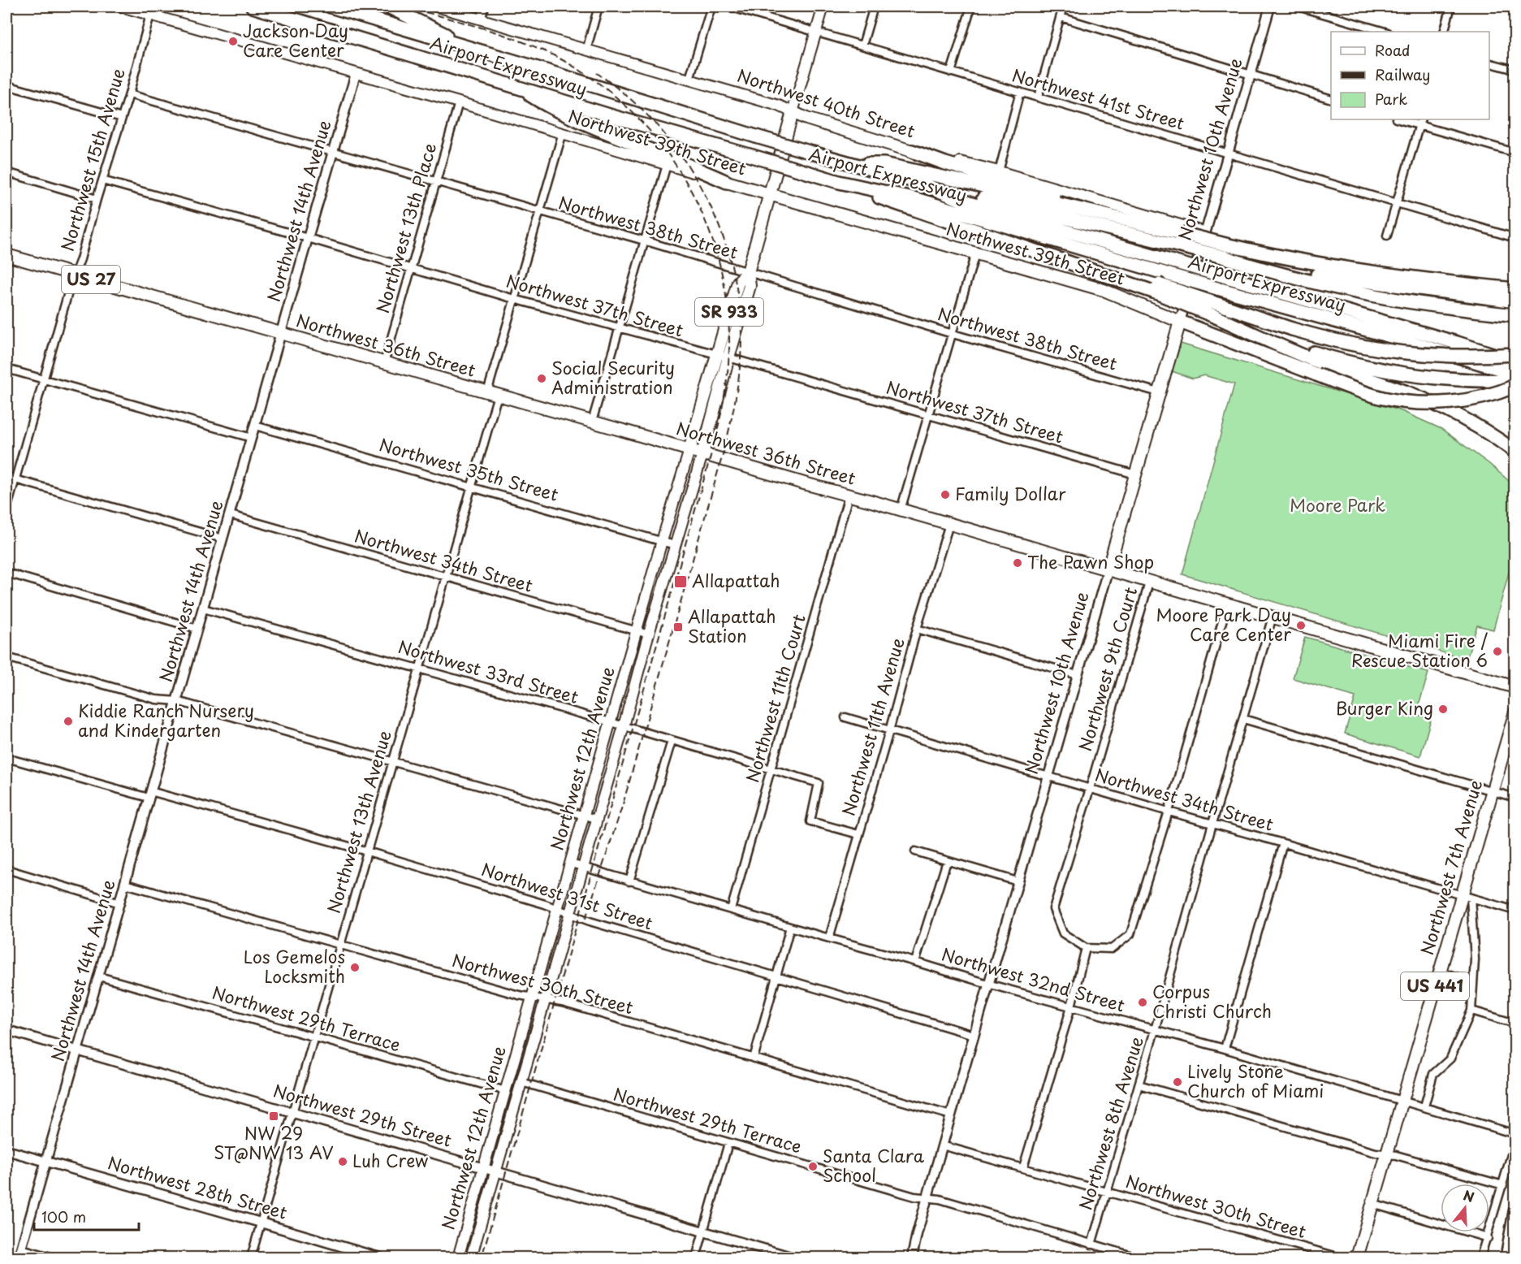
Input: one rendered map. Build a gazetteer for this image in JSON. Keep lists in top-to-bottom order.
{
  "streets": {
    "highway": ["Airport Expressway"],
    "main road": [
      "Northwest 40th Street",
      "Northwest 39th Street",
      "Northwest 10th Avenue",
      "US 27",
      "SR 933",
      "Northwest 36th Street",
      "Northwest 12th Avenue",
      "Northwest 7th Avenue",
      "US 441"
    ],
    "street": [
      "Northwest 41st Street",
      "Northwest 15th Avenue",
      "Northwest 14th Avenue",
      "Northwest 13th Place",
      "Northwest 38th Street",
      "Northwest 37th Street",
      "Northwest 35th Street",
      "Northwest 34th Street",
      "Northwest 9th Court",
      "Northwest 33rd Street",
      "Northwest 11th Court",
      "Northwest 11th Avenue",
      "Northwest 13th Avenue",
      "Northwest 31st Street",
      "Northwest 32nd Street",
      "Northwest 30th Street",
      "Northwest 29th Terrace",
      "Northwest 29th Street",
      "Northwest 8th Avenue",
      "Northwest 28th Street"
    ]
  },
  "crossings": [
    ["Northwest 41st Street", "Northwest 10th Avenue"],
    ["Northwest 41st Street", "Northwest 12th Avenue"],
    ["Northwest 40th Street", "Northwest 10th Avenue"],
    ["Northwest 40th Street", "Northwest 12th Avenue"],
    ["Northwest 39th Street", "Northwest 10th Avenue"],
    ["Northwest 39th Street", "Northwest 15th Avenue"],
    ["Northwest 39th Street", "Northwest 14th Avenue"],
    ["Northwest 39th Street", "Northwest 13th Place"],
    ["Northwest 39th Street", "Northwest 12th Avenue"],
    ["Northwest 39th Street", "Northwest 13th Avenue"],
    ["Northwest 10th Avenue", "Northwest 38th Street"],
    ["Northwest 10th Avenue", "Northwest 37th Street"],
    ["Northwest 10th Avenue", "Northwest 36th Street"],
    ["Northwest 10th Avenue", "Northwest 34th Street"],
    ["Northwest 10th Avenue", "Northwest 31st Street"],
    ["Northwest 10th Avenue", "Northwest 32nd Street"],
    ["Northwest 10th Avenue", "Northwest 30th Street"],
    ["Northwest 10th Avenue", "Northwest 29th Terrace"],
    ["Northwest 15th Avenue", "Northwest 38th Street"],
    ["Northwest 15th Avenue", "Northwest 37th Street"],
    ["Northwest 15th Avenue", "Northwest 36th Street"],
    ["Northwest 14th Avenue", "Northwest 38th Street"],
    ["Northwest 14th Avenue", "Northwest 37th Street"],
    ["Northwest 14th Avenue", "Northwest 36th Street"],
    ["Northwest 14th Avenue", "Northwest 35th Street"],
    ["Northwest 14th Avenue", "Northwest 34th Street"],
    ["Northwest 14th Avenue", "Northwest 33rd Street"],
    ["Northwest 14th Avenue", "Northwest 31st Street"],
    ["Northwest 14th Avenue", "Northwest 30th Street"],
    ["Northwest 14th Avenue", "Northwest 29th Terrace"],
    ["Northwest 14th Avenue", "Northwest 29th Street"],
    ["Northwest 14th Avenue", "Northwest 28th Street"],
    ["Northwest 13th Place", "Northwest 38th Street"],
    ["Northwest 13th Place", "Northwest 37th Street"],
    ["Northwest 13th Place", "Northwest 36th Street"],
    ["Northwest 38th Street", "Northwest 12th Avenue"],
    ["Northwest 38th Street", "Northwest 13th Avenue"],
    ["Northwest 37th Street", "Northwest 12th Avenue"],
    ["Northwest 37th Street", "Northwest 13th Avenue"],
    ["Northwest 36th Street", "Northwest 9th Court"],
    ["Northwest 36th Street", "Northwest 11th Court"],
    ["Northwest 36th Street", "Northwest 11th Avenue"],
    ["Northwest 36th Street", "Northwest 12th Avenue"],
    ["Northwest 36th Street", "Northwest 13th Avenue"],
    ["Northwest 36th Street", "Northwest 8th Avenue"],
    ["Northwest 35th Street", "Northwest 12th Avenue"],
    ["Northwest 35th Street", "Northwest 13th Avenue"],
    ["Northwest 34th Street", "Northwest 9th Court"],
    ["Northwest 34th Street", "Northwest 11th Avenue"],
    ["Northwest 34th Street", "Northwest 12th Avenue"],
    ["Northwest 34th Street", "Northwest 13th Avenue"],
    ["Northwest 34th Street", "Northwest 7th Avenue"],
    ["Northwest 34th Street", "Northwest 8th Avenue"],
    ["Northwest 33rd Street", "Northwest 11th Court"],
    ["Northwest 33rd Street", "Northwest 11th Avenue"],
    ["Northwest 33rd Street", "Northwest 12th Avenue"],
    ["Northwest 33rd Street", "Northwest 13th Avenue"],
    ["Northwest 11th Court", "Northwest 32nd Street"],
    ["Northwest 11th Avenue", "Northwest 32nd Street"],
    ["Northwest 12th Avenue", "Northwest 31st Street"],
    ["Northwest 12th Avenue", "Northwest 32nd Street"],
    ["Northwest 12th Avenue", "Northwest 30th Street"],
    ["Northwest 12th Avenue", "Northwest 29th Terrace"],
    ["Northwest 12th Avenue", "Northwest 29th Street"],
    ["Northwest 13th Avenue", "Northwest 31st Street"],
    ["Northwest 13th Avenue", "Northwest 30th Street"],
    ["Northwest 13th Avenue", "Northwest 29th Terrace"],
    ["Northwest 13th Avenue", "Northwest 29th Street"],
    ["Northwest 13th Avenue", "Northwest 28th Street"],
    ["Northwest 7th Avenue", "Northwest 32nd Street"],
    ["Northwest 32nd Street", "Northwest 8th Avenue"],
    ["Northwest 30th Street", "Northwest 8th Avenue"],
    ["Northwest 29th Terrace", "Northwest 8th Avenue"]
  ],
  "parks": ["Moore Park"],
  "places": {
    "other": [
      "Jackson Day Care Center",
      "Social Security Administration",
      "Family Dollar",
      "The Pawn Shop",
      "Moore Park Day Care Center",
      "Miami Fire / Rescue Station 6",
      "Burger King",
      "Kiddie Ranch Nursery and Kindergarten",
      "Los Gemelos Locksmith",
      "Corpus Christi Church",
      "Lively Stone Church of Miami",
      "Luh Crew",
      "Santa Clara School"
    ],
    "transit": ["Allapattah", "Allapattah Station", "NW 29 ST@NW 13 AV"]
  },
  "legend": ["Road", "Railway", "Park"],
  "scale_bar": "100 m",
  "north": "top"
}
